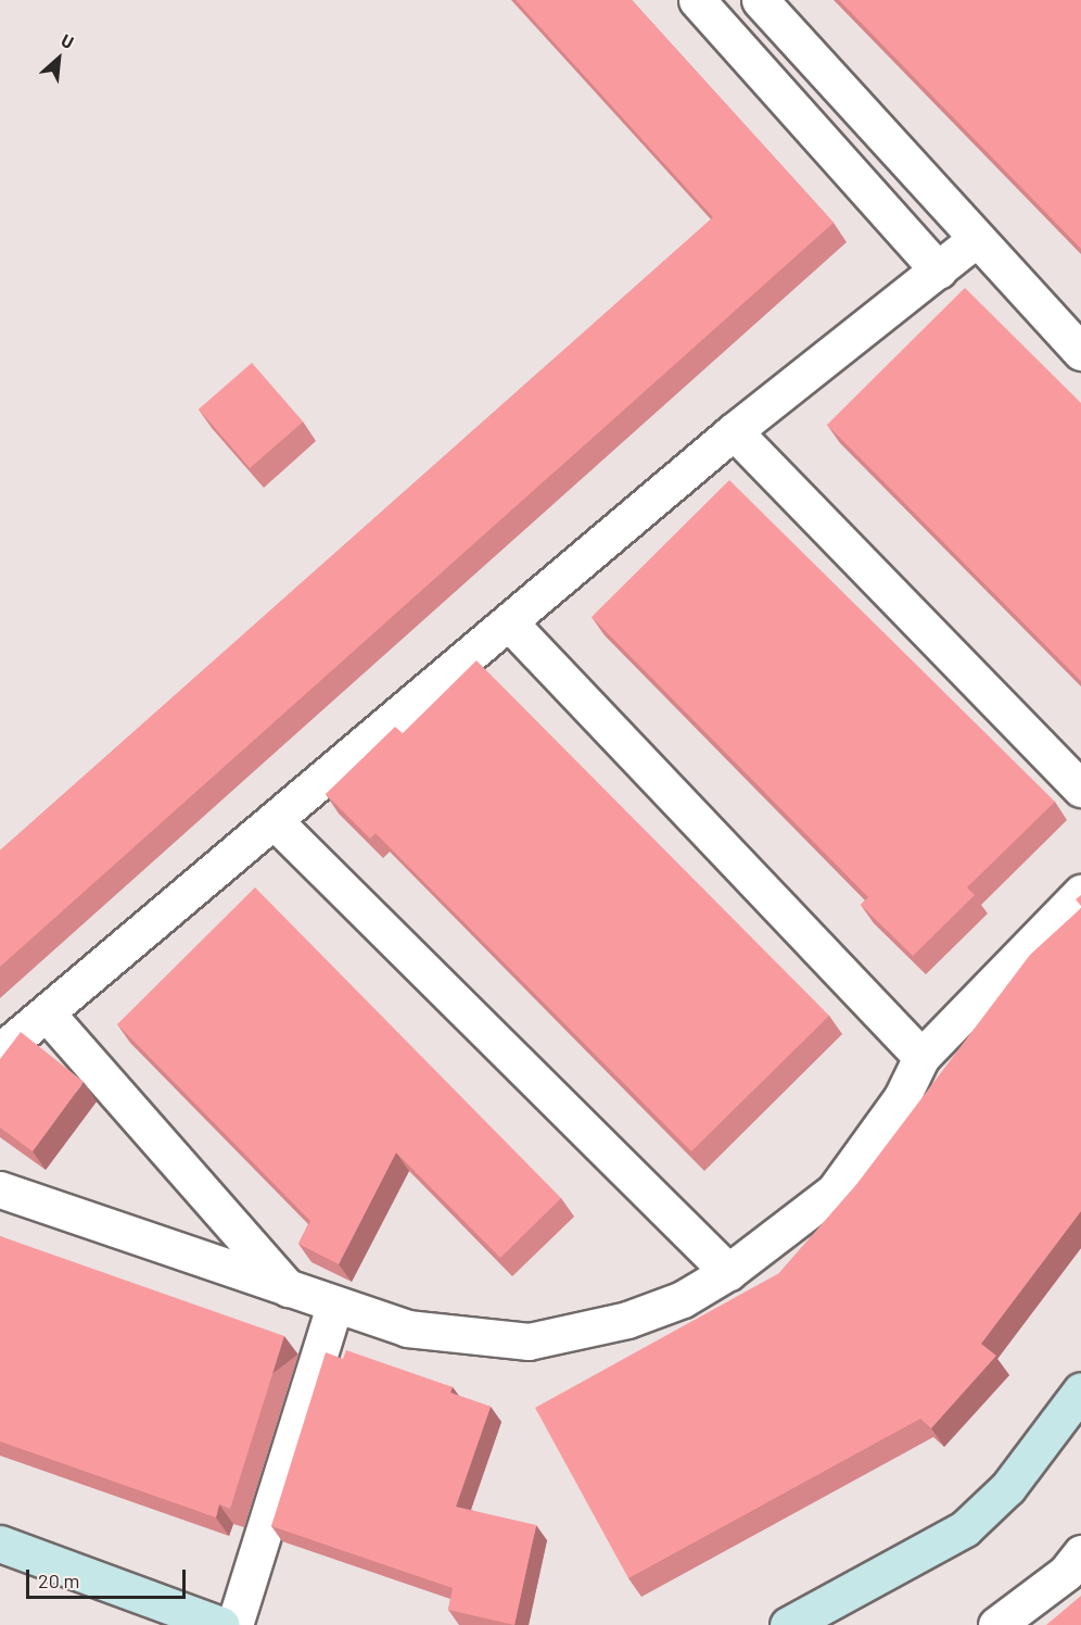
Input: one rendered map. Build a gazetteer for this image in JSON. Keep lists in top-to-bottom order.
{
  "scale_bar": "20 m",
  "north": "top right"
}
